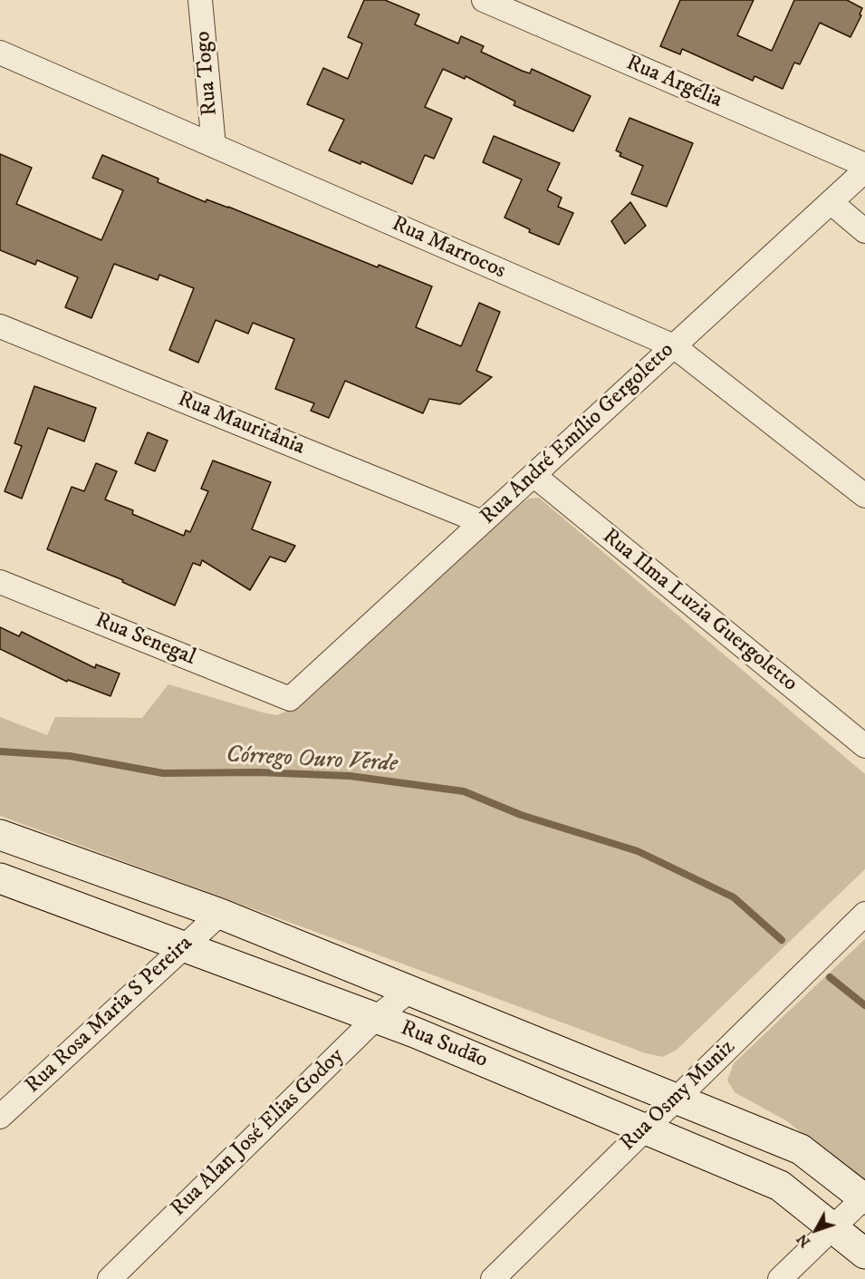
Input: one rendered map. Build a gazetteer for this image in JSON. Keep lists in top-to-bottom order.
{
  "streets": {
    "street": [
      "Rua Togo",
      "Rua Argélia",
      "Rua Marrocos",
      "Rua Mauritânia",
      "Rua André Emílio Gergoletto",
      "Rua Ilma Luzia Guergoletto",
      "Rua Senegal",
      "Rua Rosa Maria S Pereira",
      "Rua Sudão",
      "Rua Osmy Muniz",
      "Rua Alan José Elias Godoy"
    ]
  },
  "crossings": [
    ["Rua Togo", "Rua Marrocos"],
    ["Rua Marrocos", "Rua André Emílio Gergoletto"],
    ["Rua Mauritânia", "Rua André Emílio Gergoletto"],
    ["Rua André Emílio Gergoletto", "Rua Ilma Luzia Guergoletto"],
    ["Rua André Emílio Gergoletto", "Rua Senegal"],
    ["Rua Rosa Maria S Pereira", "Rua Sudão"],
    ["Rua Sudão", "Rua Osmy Muniz"],
    ["Rua Sudão", "Rua Alan José Elias Godoy"]
  ],
  "water": ["Córrego Ouro Verde"],
  "north": "bottom left"
}
